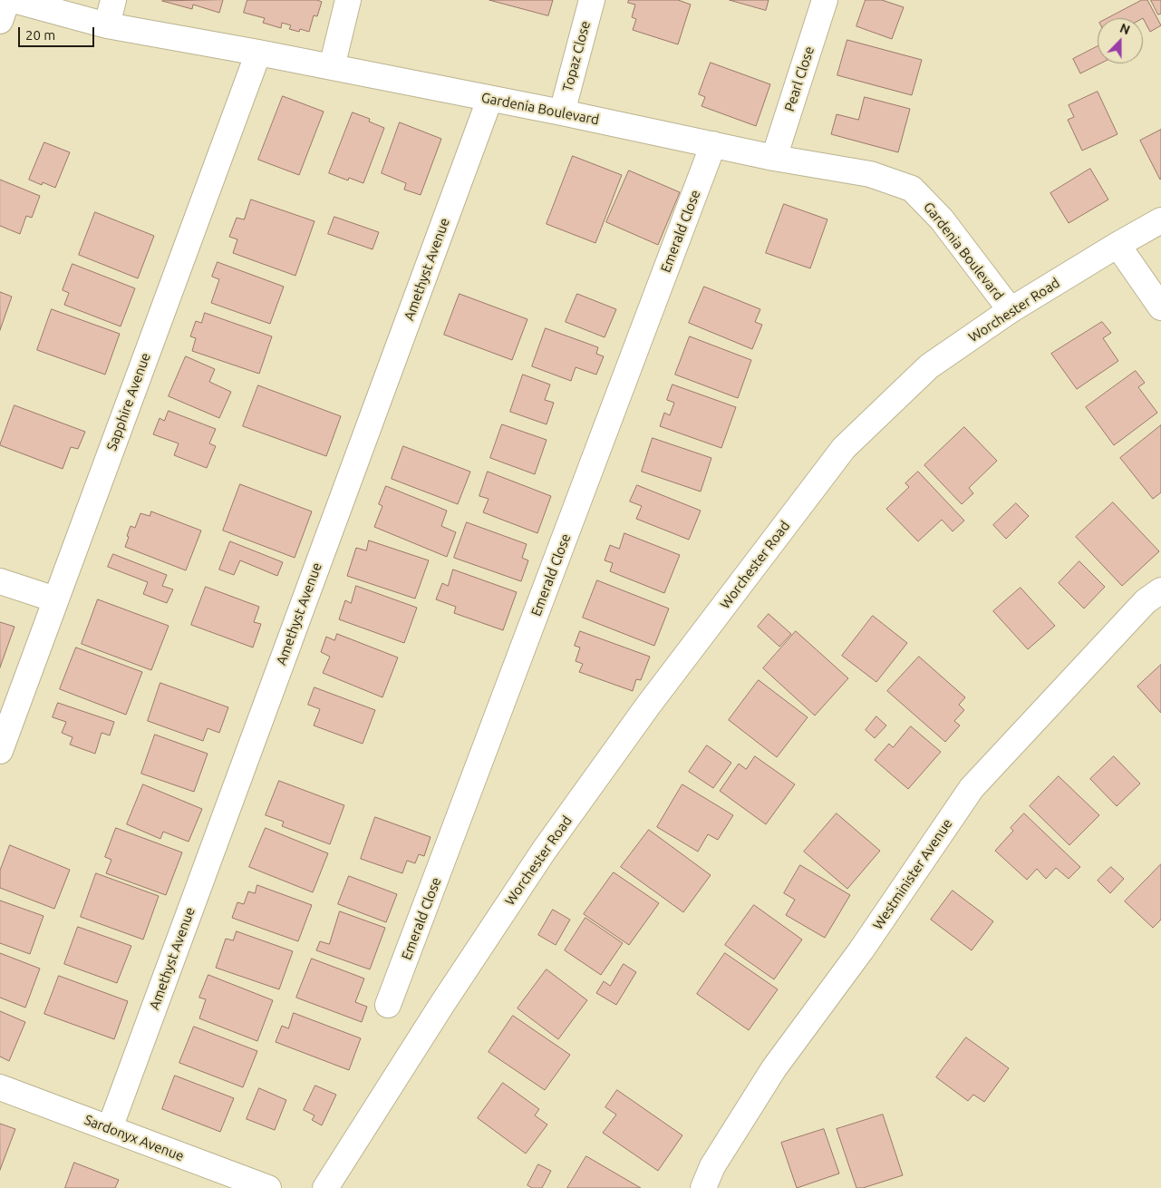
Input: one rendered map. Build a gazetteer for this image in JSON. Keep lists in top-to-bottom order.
{
  "streets": {
    "street": [
      "Topaz Close",
      "Pearl Close",
      "Gardenia Boulevard",
      "Emerald Close",
      "Amethyst Avenue",
      "Worchester Road",
      "Sapphire Avenue",
      "Westminister Avenue",
      "Sardonyx Avenue"
    ]
  },
  "crossings": [
    ["Topaz Close", "Gardenia Boulevard"],
    ["Pearl Close", "Gardenia Boulevard"],
    ["Gardenia Boulevard", "Emerald Close"],
    ["Gardenia Boulevard", "Amethyst Avenue"],
    ["Gardenia Boulevard", "Worchester Road"],
    ["Gardenia Boulevard", "Sapphire Avenue"],
    ["Amethyst Avenue", "Sardonyx Avenue"]
  ],
  "scale_bar": "20 m",
  "north": "top"
}
